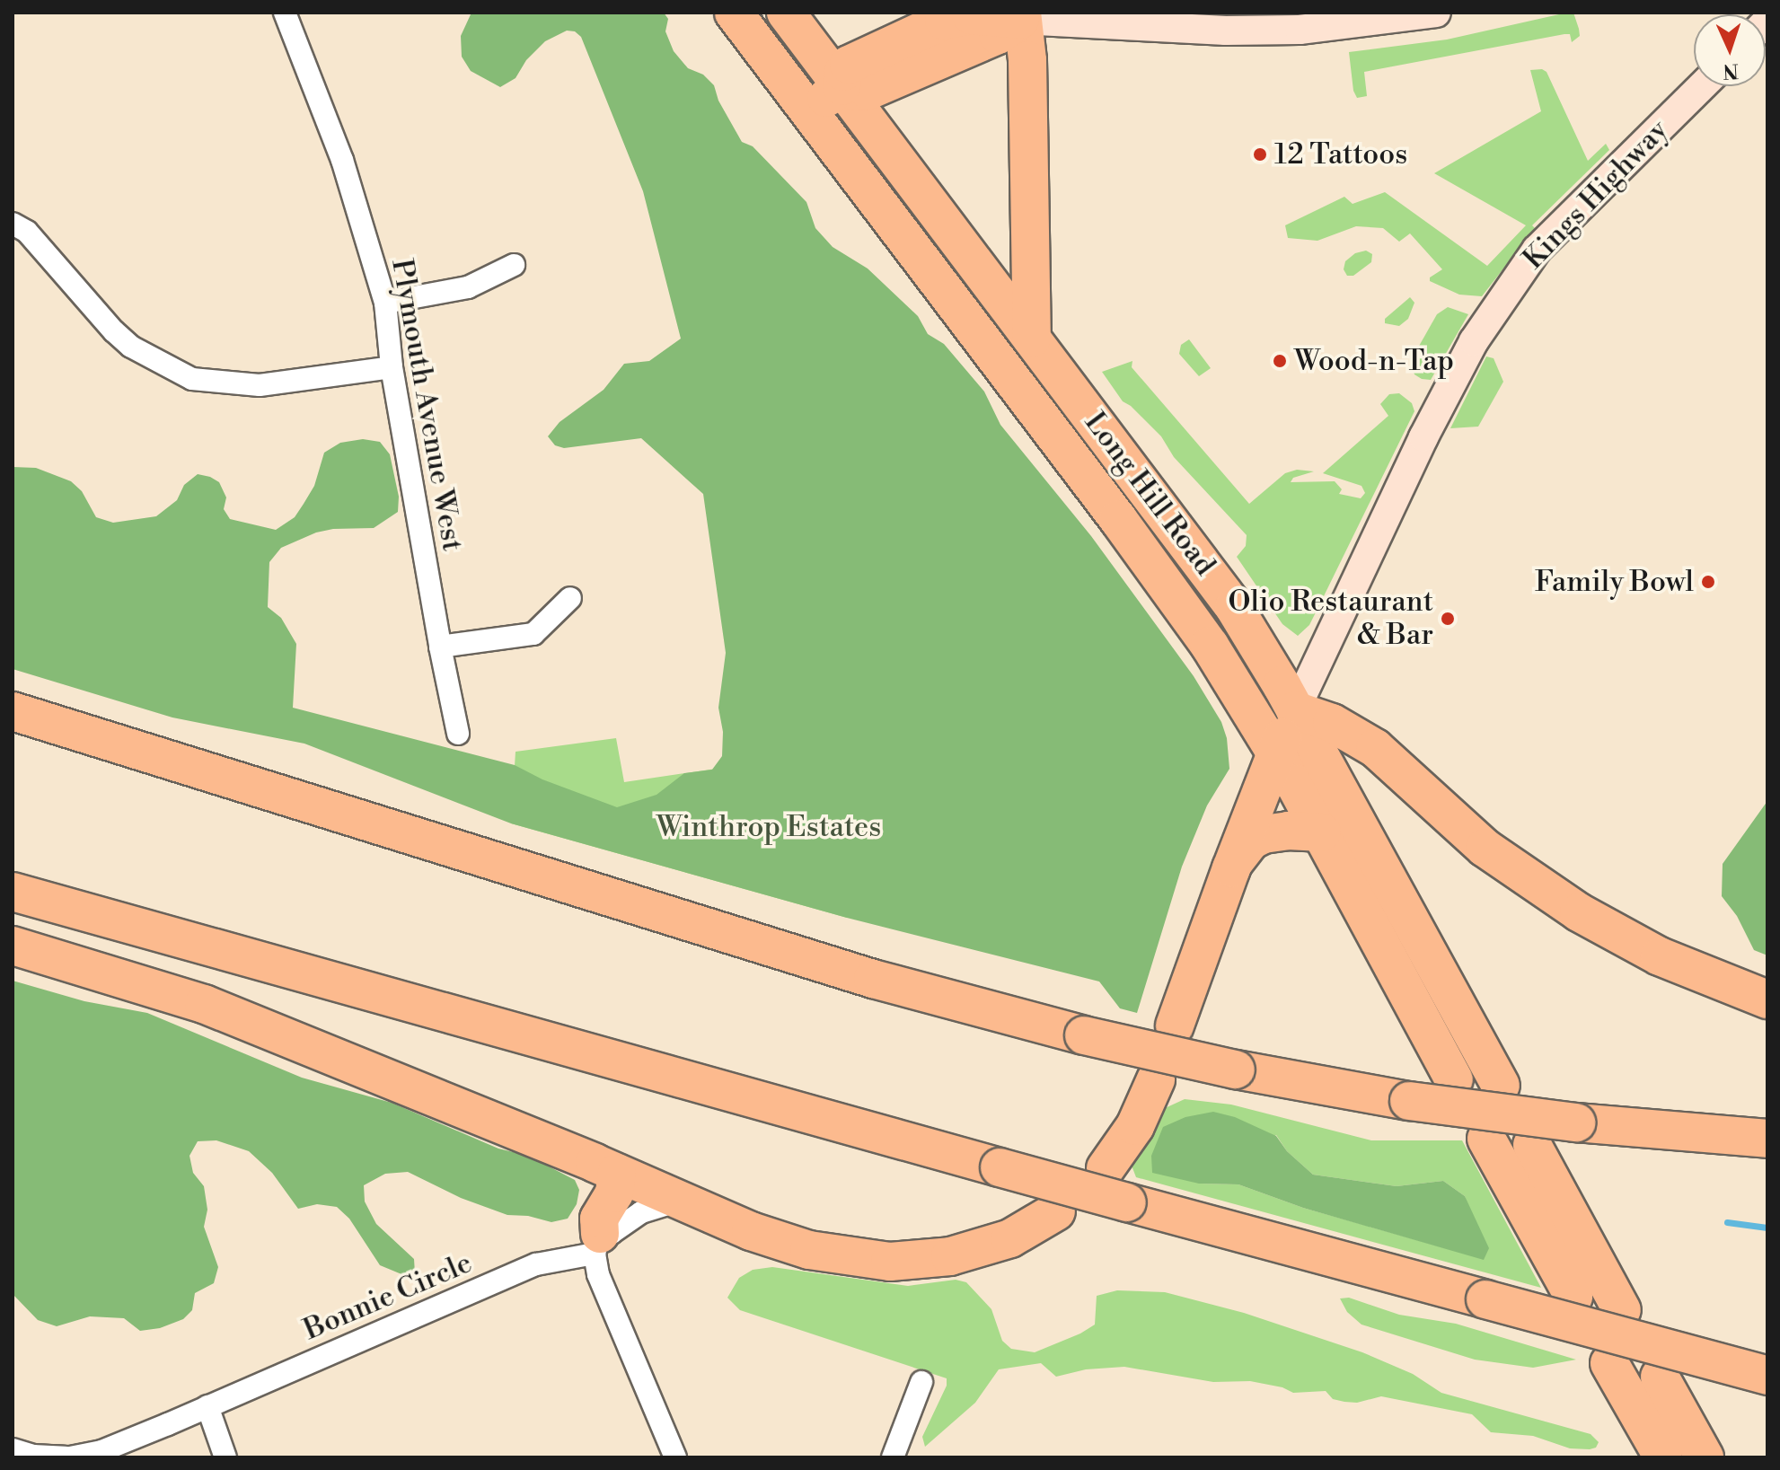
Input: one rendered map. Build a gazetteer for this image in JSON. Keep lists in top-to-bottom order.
{
  "streets": {
    "highway": ["Kings Highway", "Long Hill Road"],
    "street": ["Plymouth Avenue West", "Bonnie Circle"]
  },
  "crossings": [
    ["Kings Highway", "Long Hill Road"]
  ],
  "parks": ["Winthrop Estates"],
  "places": [
    "12 Tattoos",
    "Wood-n-Tap",
    "Family Bowl",
    "Olio Restaurant & Bar"
  ],
  "north": "bottom"
}
